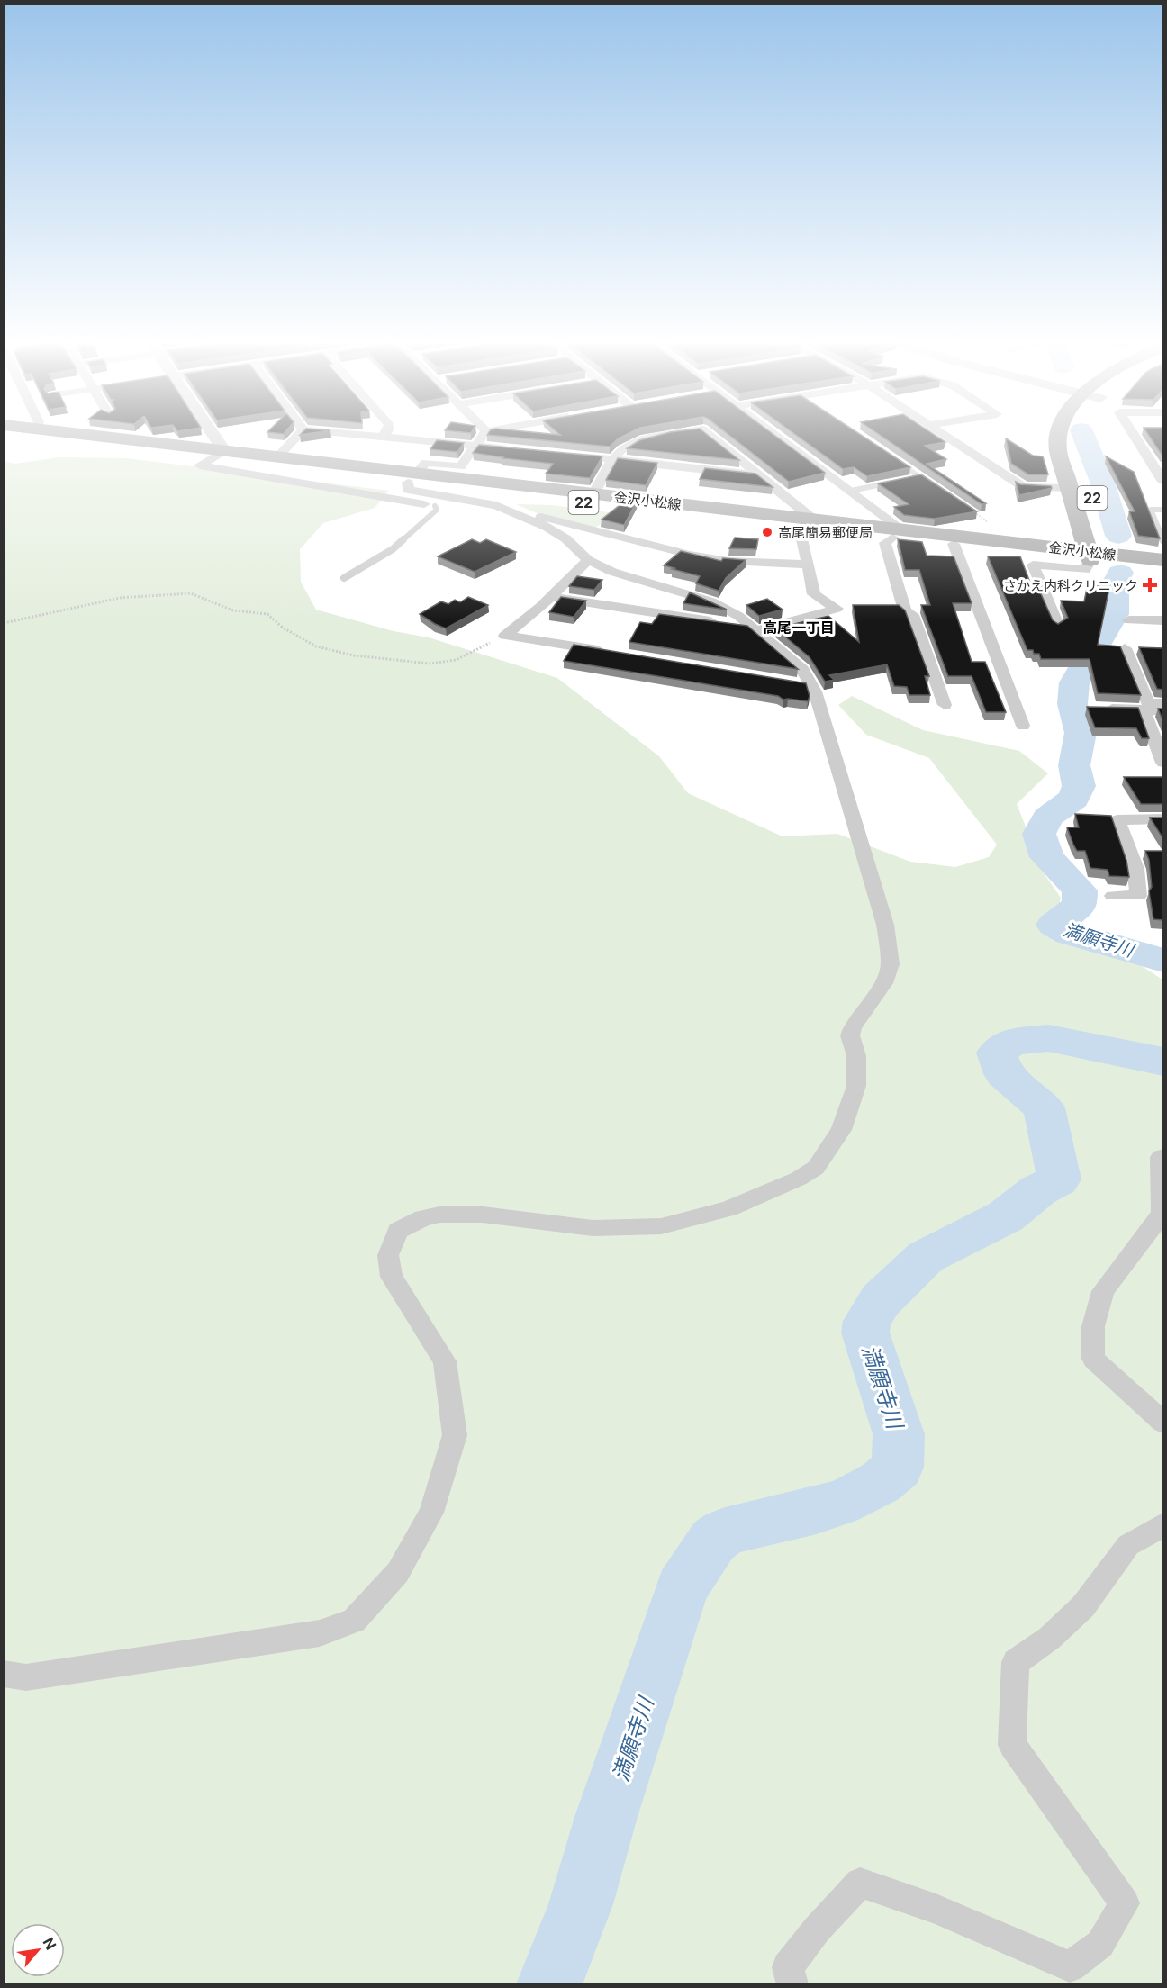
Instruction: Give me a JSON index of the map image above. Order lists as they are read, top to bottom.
{
  "streets": {
    "main road": ["22", "金沢小松線"]
  },
  "crossings": [
    ["22", "金沢小松線"]
  ],
  "districts": ["高尾一丁目"],
  "water": ["満願寺川"],
  "places": {
    "other": ["高尾簡易郵便局"],
    "health": ["さかえ内科クリニック"]
  },
  "north": "top right"
}
